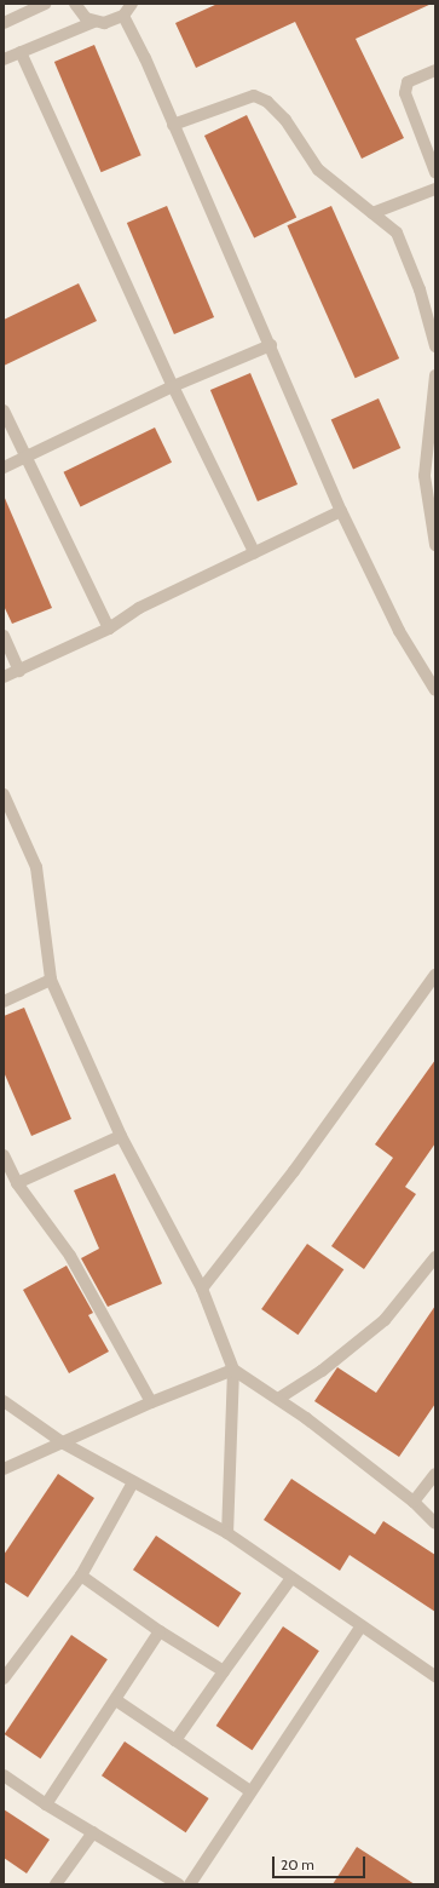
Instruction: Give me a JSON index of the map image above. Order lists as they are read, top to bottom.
{
  "scale_bar": "20 m"
}
